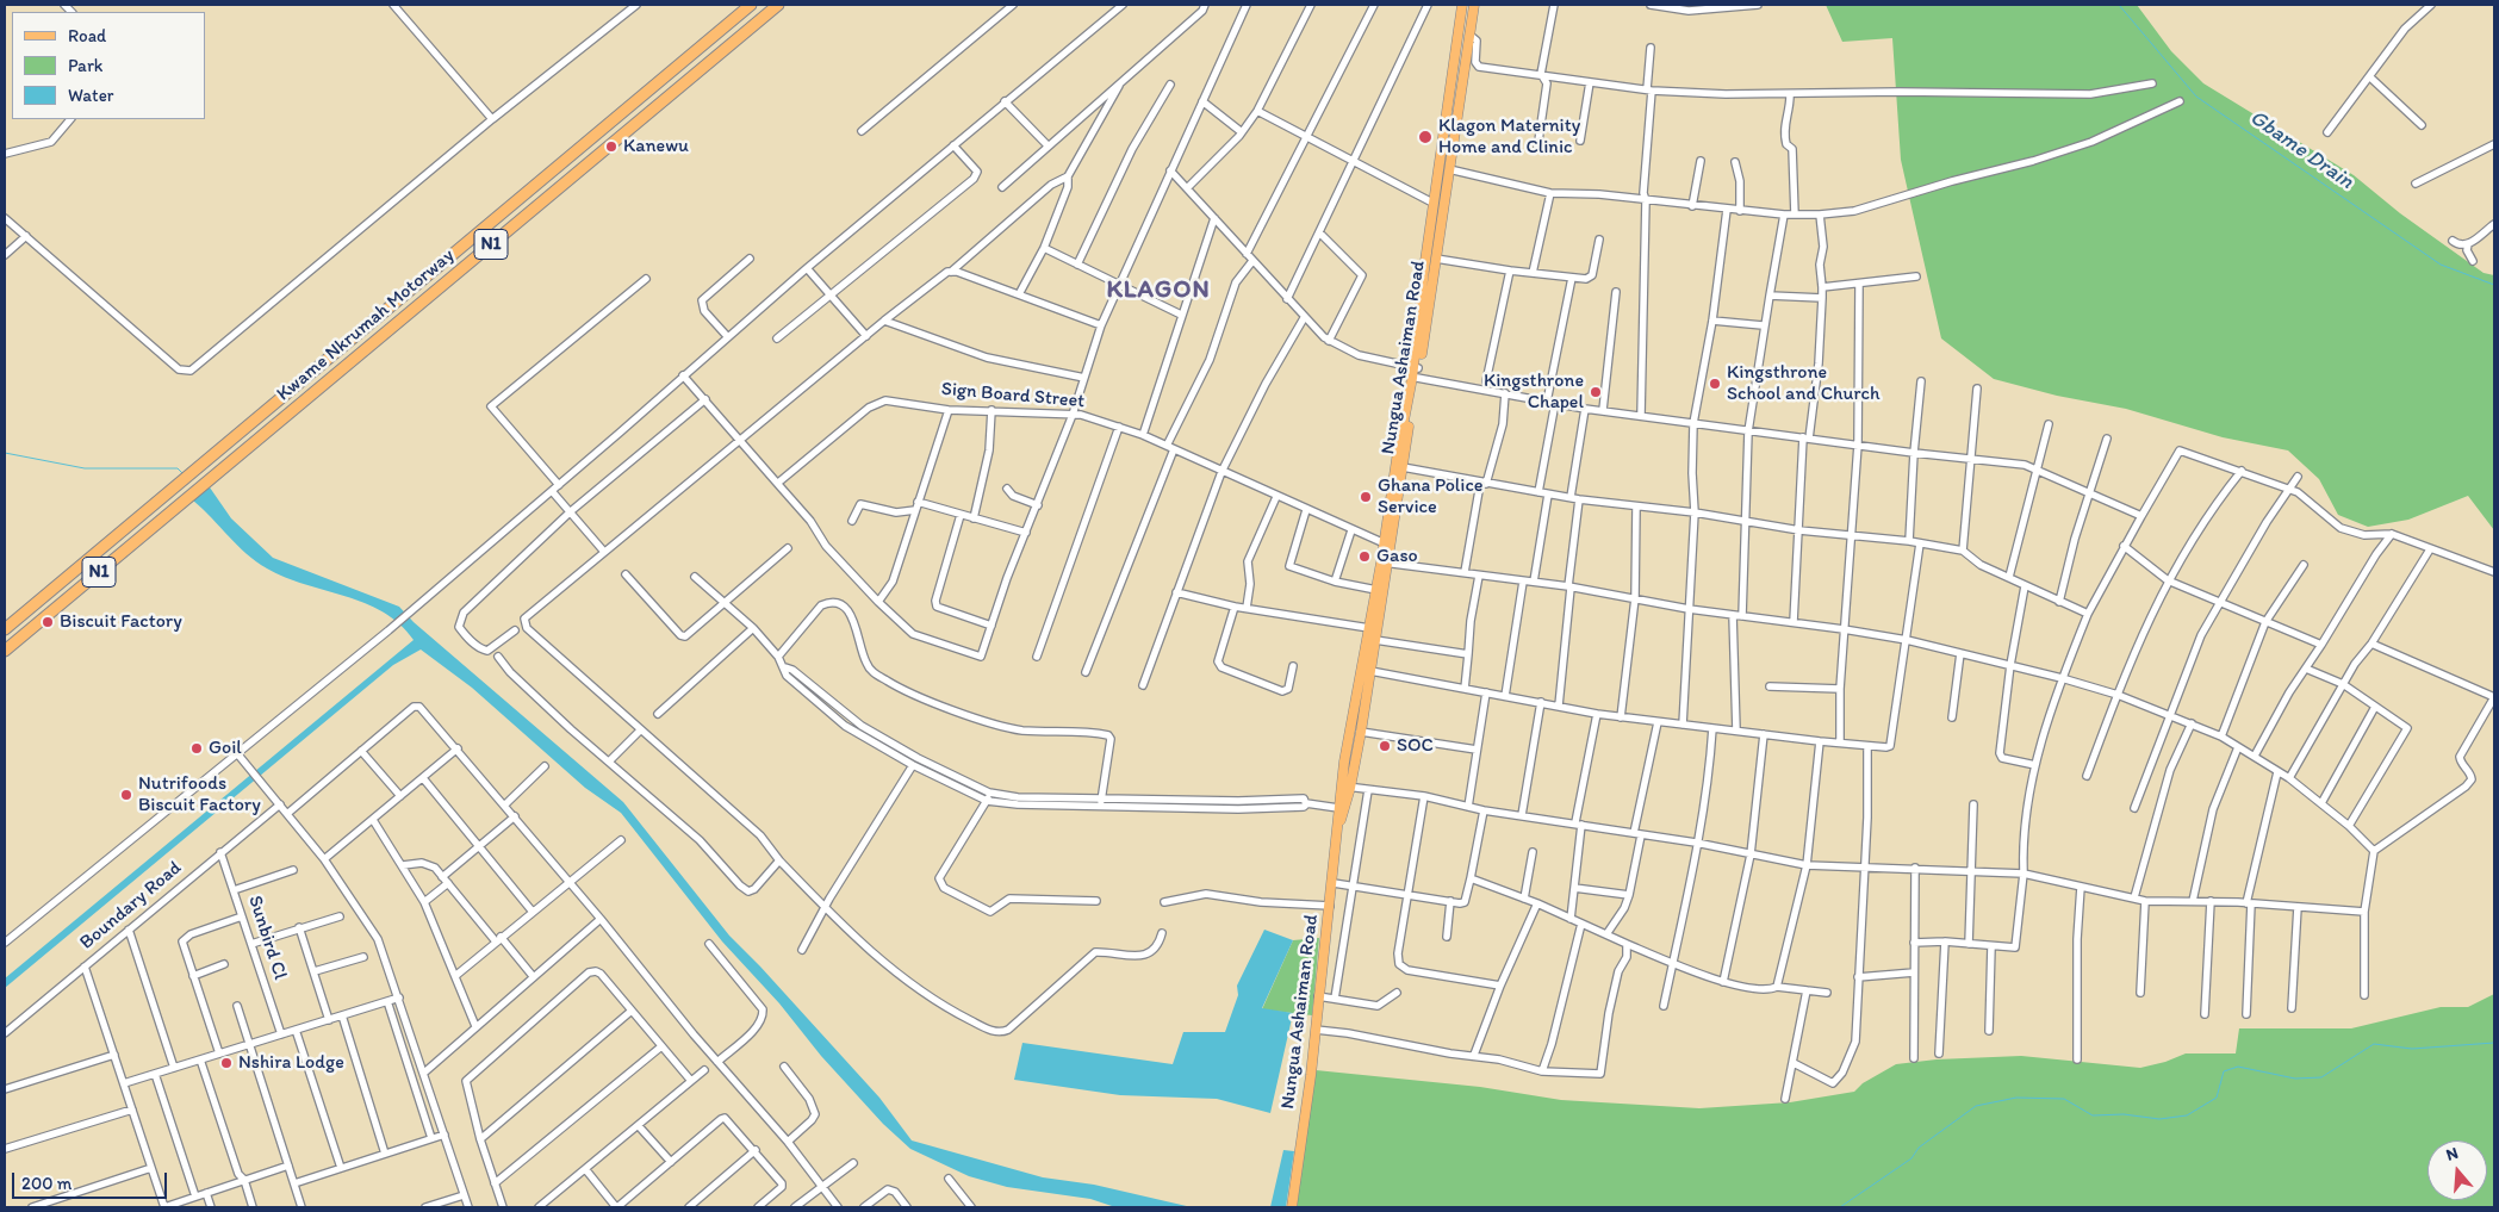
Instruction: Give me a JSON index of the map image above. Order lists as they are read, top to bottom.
{
  "streets": {
    "highway": ["N1", "Kwame Nkrumah Motorway"],
    "main road": ["Nungua Ashaiman Road"],
    "street": ["Sign Board Street", "Boundary Road", "Sunbird Cl"]
  },
  "crossings": [
    ["Nungua Ashaiman Road", "Sign Board Street"],
    ["Boundary Road", "Sunbird Cl"]
  ],
  "districts": ["KLAGON"],
  "water": ["Gbame Drain"],
  "places": [
    "Klagon Maternity Home and Clinic",
    "Kanewu",
    "Kingsthrone School and Church",
    "Kingsthrone Chapel",
    "Ghana Police Service",
    "Gaso",
    "Biscuit Factory",
    "SOC",
    "Goil",
    "Nutrifoods Biscuit Factory",
    "Nshira Lodge"
  ],
  "legend": ["Road", "Park", "Water"],
  "scale_bar": "200 m",
  "north": "top"
}
